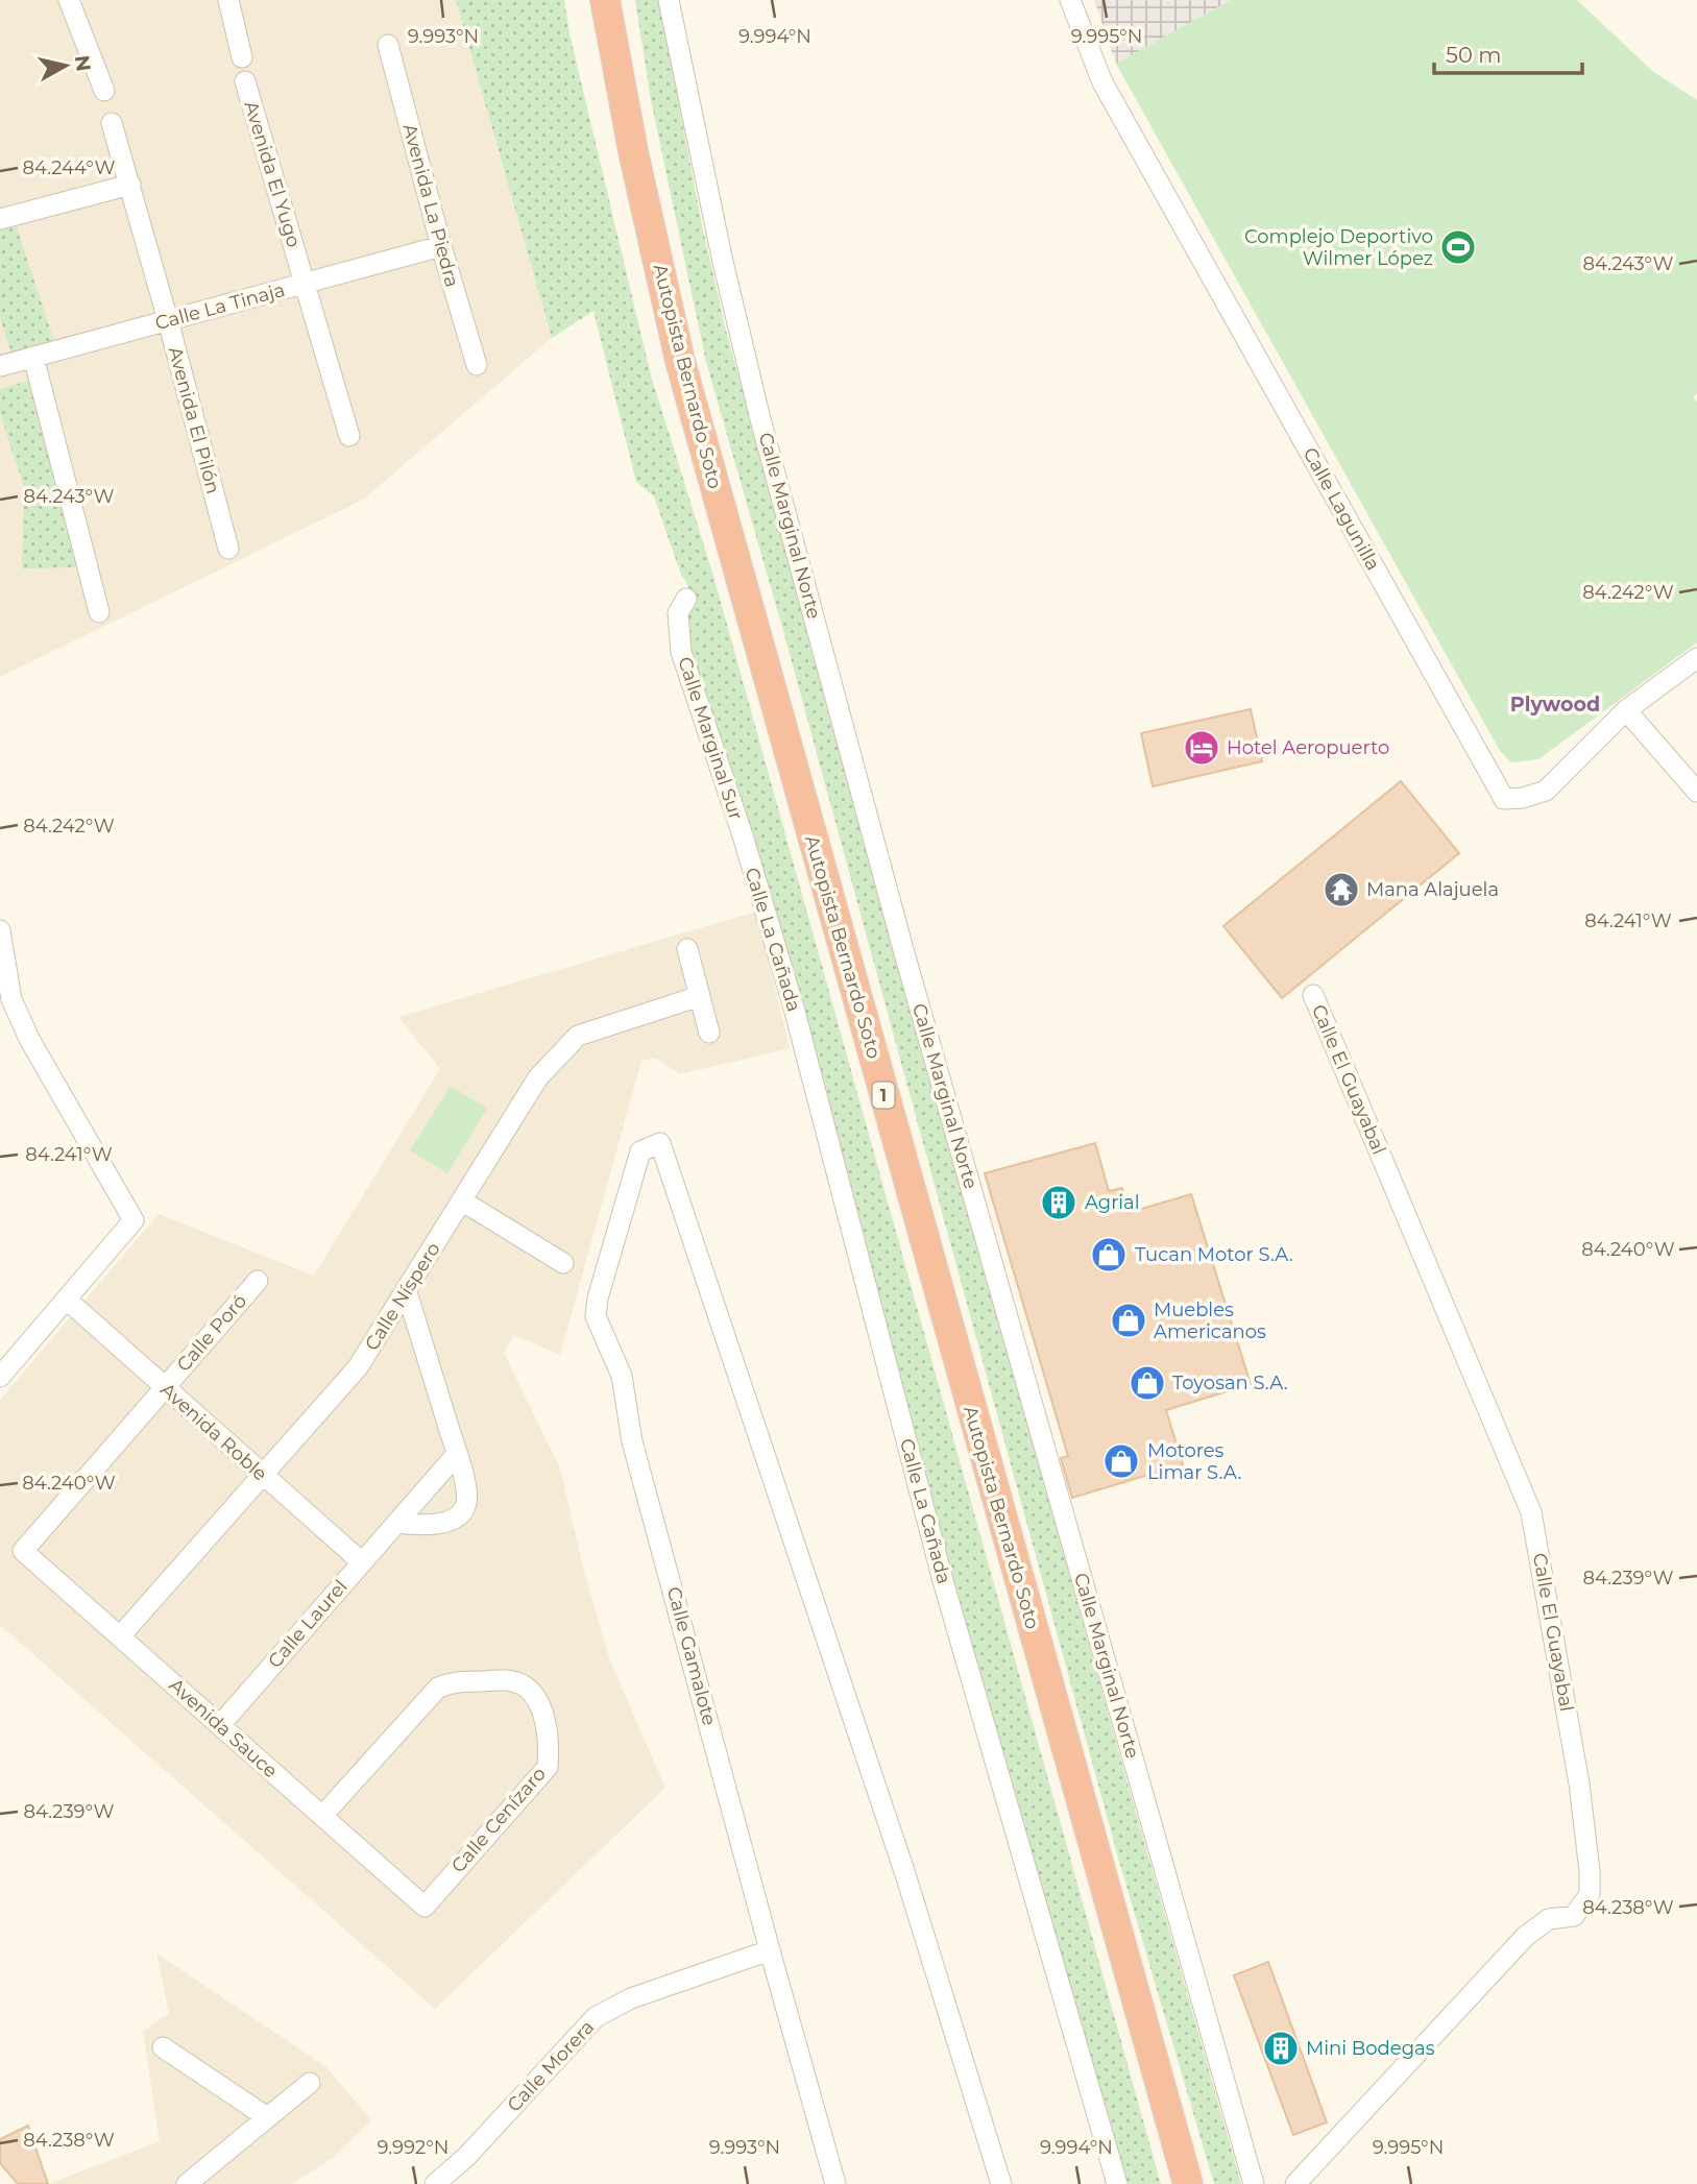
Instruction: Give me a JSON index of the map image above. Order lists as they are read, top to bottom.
{
  "streets": {
    "highway": ["Autopista Bernardo Soto", "1"],
    "street": [
      "Avenida El Yugo",
      "Avenida La Piedra",
      "Calle La Tinaja",
      "Avenida El Pilón",
      "Calle Lagunilla",
      "Calle Marginal Norte",
      "Calle Marginal Sur",
      "Calle La Cañada",
      "Calle El Guayabal",
      "Calle Níspero",
      "Calle Poró",
      "Avenida Roble",
      "Calle Laurel",
      "Calle Gamalote",
      "Avenida Sauce",
      "Calle Cenízaro",
      "Calle Morera"
    ]
  },
  "crossings": [
    ["Avenida El Yugo", "Calle La Tinaja"],
    ["Avenida La Piedra", "Calle La Tinaja"],
    ["Calle La Tinaja", "Avenida El Pilón"],
    ["Calle Marginal Sur", "Calle La Cañada"],
    ["Calle Níspero", "Avenida Roble"],
    ["Calle Níspero", "Avenida Sauce"],
    ["Calle Poró", "Avenida Roble"],
    ["Calle Poró", "Avenida Sauce"],
    ["Avenida Roble", "Calle Laurel"],
    ["Calle Laurel", "Avenida Sauce"],
    ["Calle Gamalote", "Calle Morera"],
    ["Avenida Sauce", "Calle Cenízaro"]
  ],
  "districts": ["Plywood"],
  "places": {
    "sports": ["Complejo Deportivo Wilmer López"],
    "hotel": ["Hotel Aeropuerto"],
    "temple": ["Mana Alajuela"],
    "building": ["Agrial", "Mini Bodegas"],
    "shop": [
      "Tucan Motor S.A.",
      "Muebles Americanos",
      "Toyosan S.A.",
      "Motores Limar S.A."
    ]
  },
  "scale_bar": "50 m",
  "north": "right",
  "coordinates": [
    "9.993°N",
    "9.994°N",
    "9.995°N",
    "84.244°W",
    "84.243°W",
    "84.242°W",
    "84.241°W",
    "84.240°W",
    "84.239°W",
    "84.238°W",
    "9.992°N"
  ]
}
